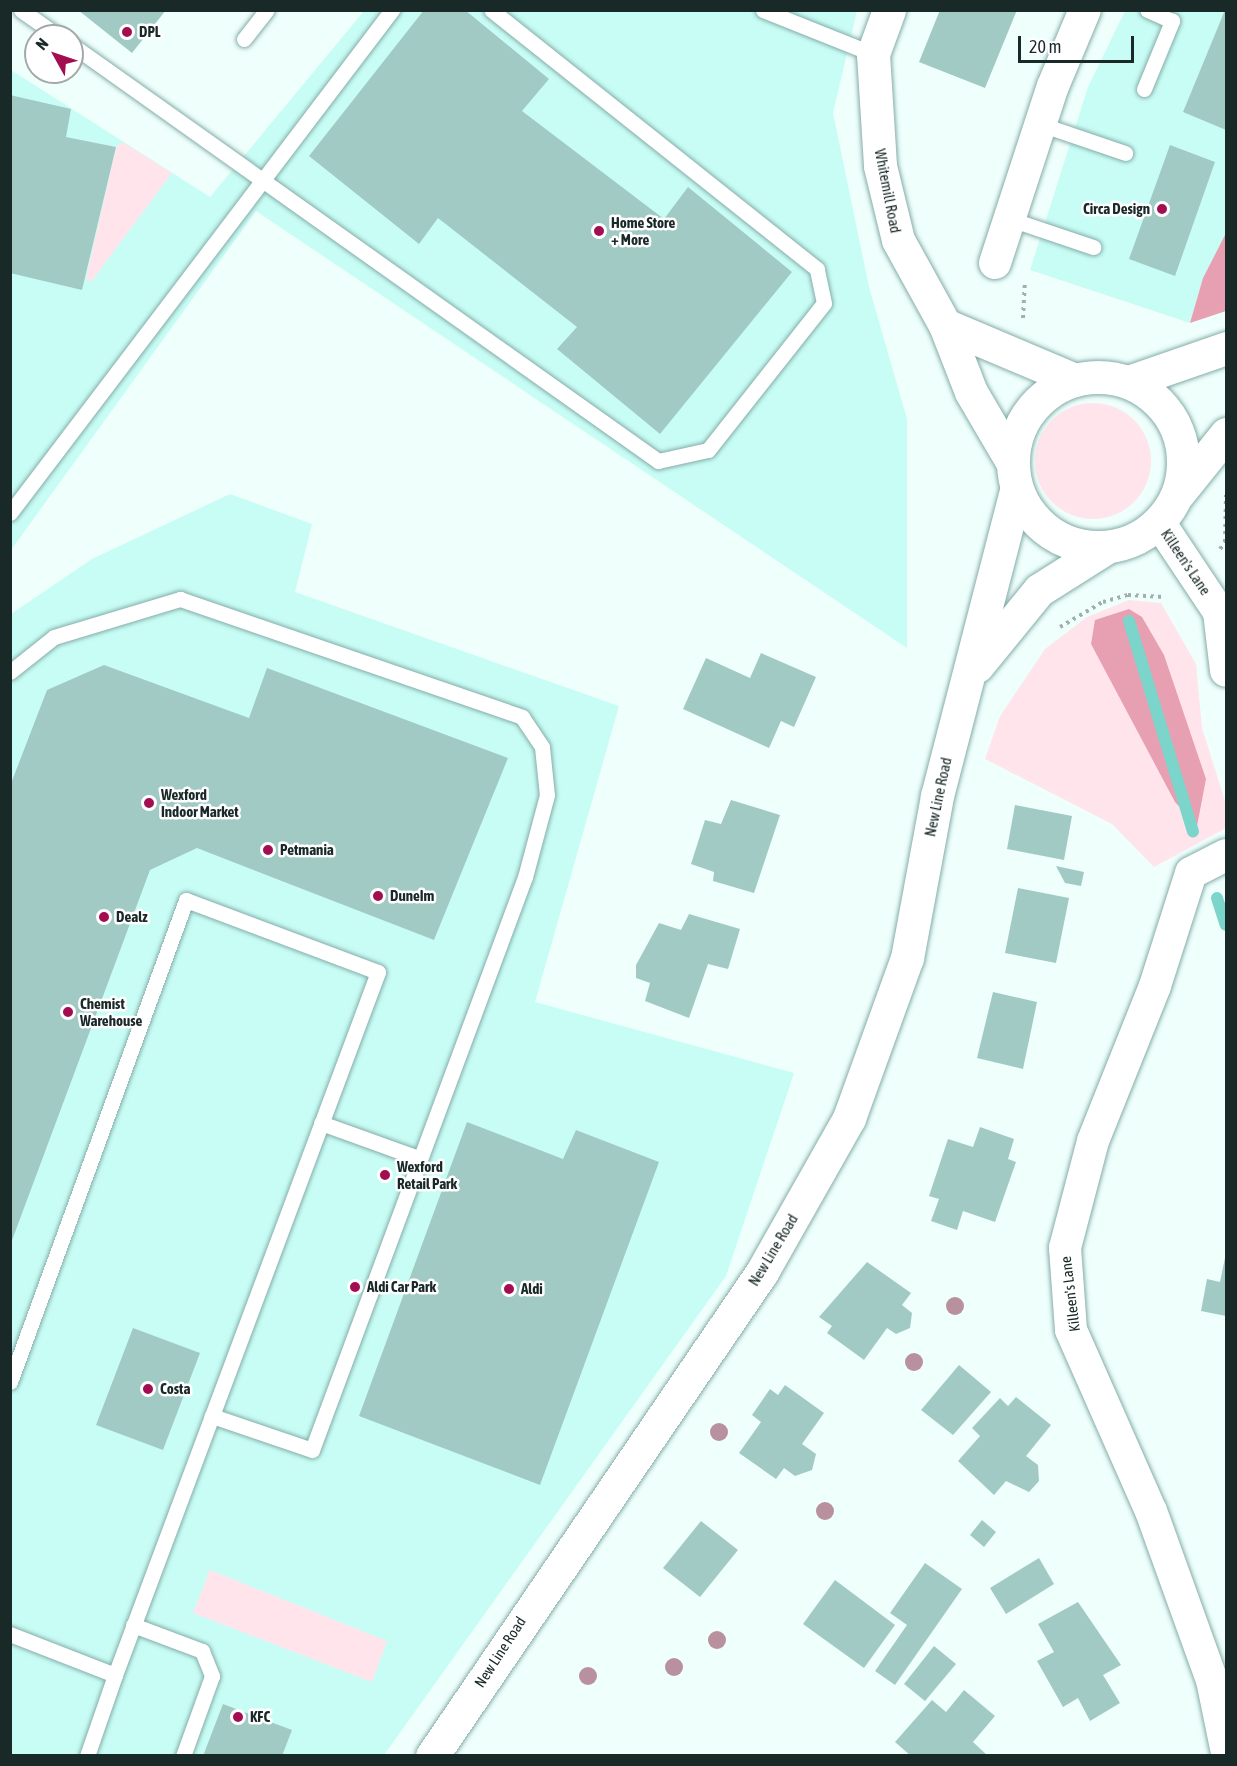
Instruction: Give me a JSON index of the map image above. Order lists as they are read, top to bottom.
{
  "streets": {
    "main road": ["Whitemill Road", "New Line Road"],
    "street": ["Killeen's Lane"]
  },
  "crossings": [
    ["Whitemill Road", "Killeen's Lane"],
    ["Whitemill Road", "New Line Road"],
    ["Killeen's Lane", "New Line Road"]
  ],
  "places": [
    "DPL",
    "Circa Design",
    "Home Store + More",
    "Wexford Indoor Market",
    "Petmania",
    "DuneIm",
    "Dealz",
    "Chemist Warehouse",
    "Wexford Retail Park",
    "Aldi Car Park",
    "Aldi",
    "Costa",
    "KFC"
  ],
  "scale_bar": "20 m",
  "north": "top left"
}
